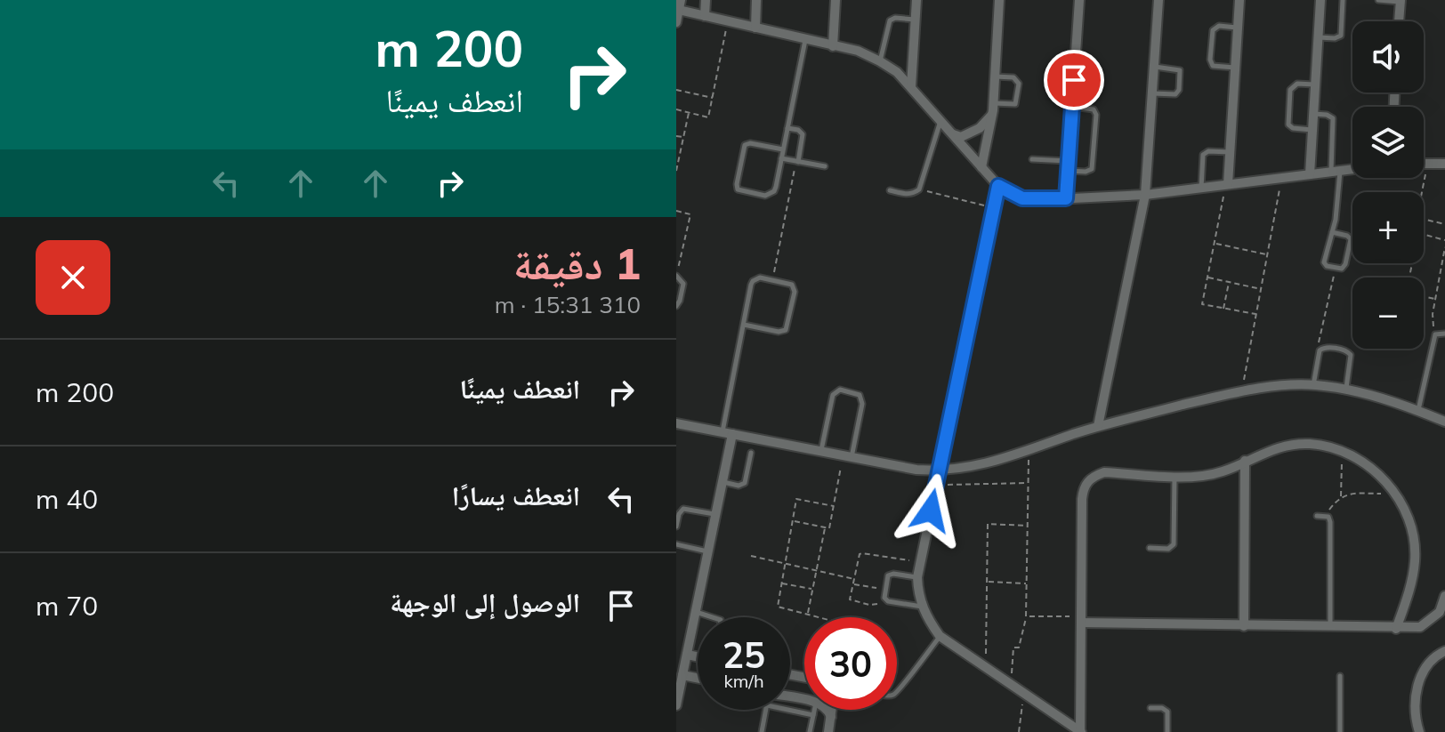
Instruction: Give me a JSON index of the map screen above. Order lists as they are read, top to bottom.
{
  "page": {
    "turn": ["200 m", "انعطف يمينًا"],
    "map_buttons": ["+", "−"],
    "heading": ["1 دقيقة", "310 m · 15:31"],
    "list": [
      {
        "name": "انعطف يمينًا",
        "value": "200 m"
      },
      {
        "name": "انعطف يسارًا",
        "value": "40 m"
      },
      {
        "name": "الوصول إلى الوجهة",
        "value": "70 m"
      }
    ],
    "speed": "25 km/h",
    "limit": "30"
  }
}
